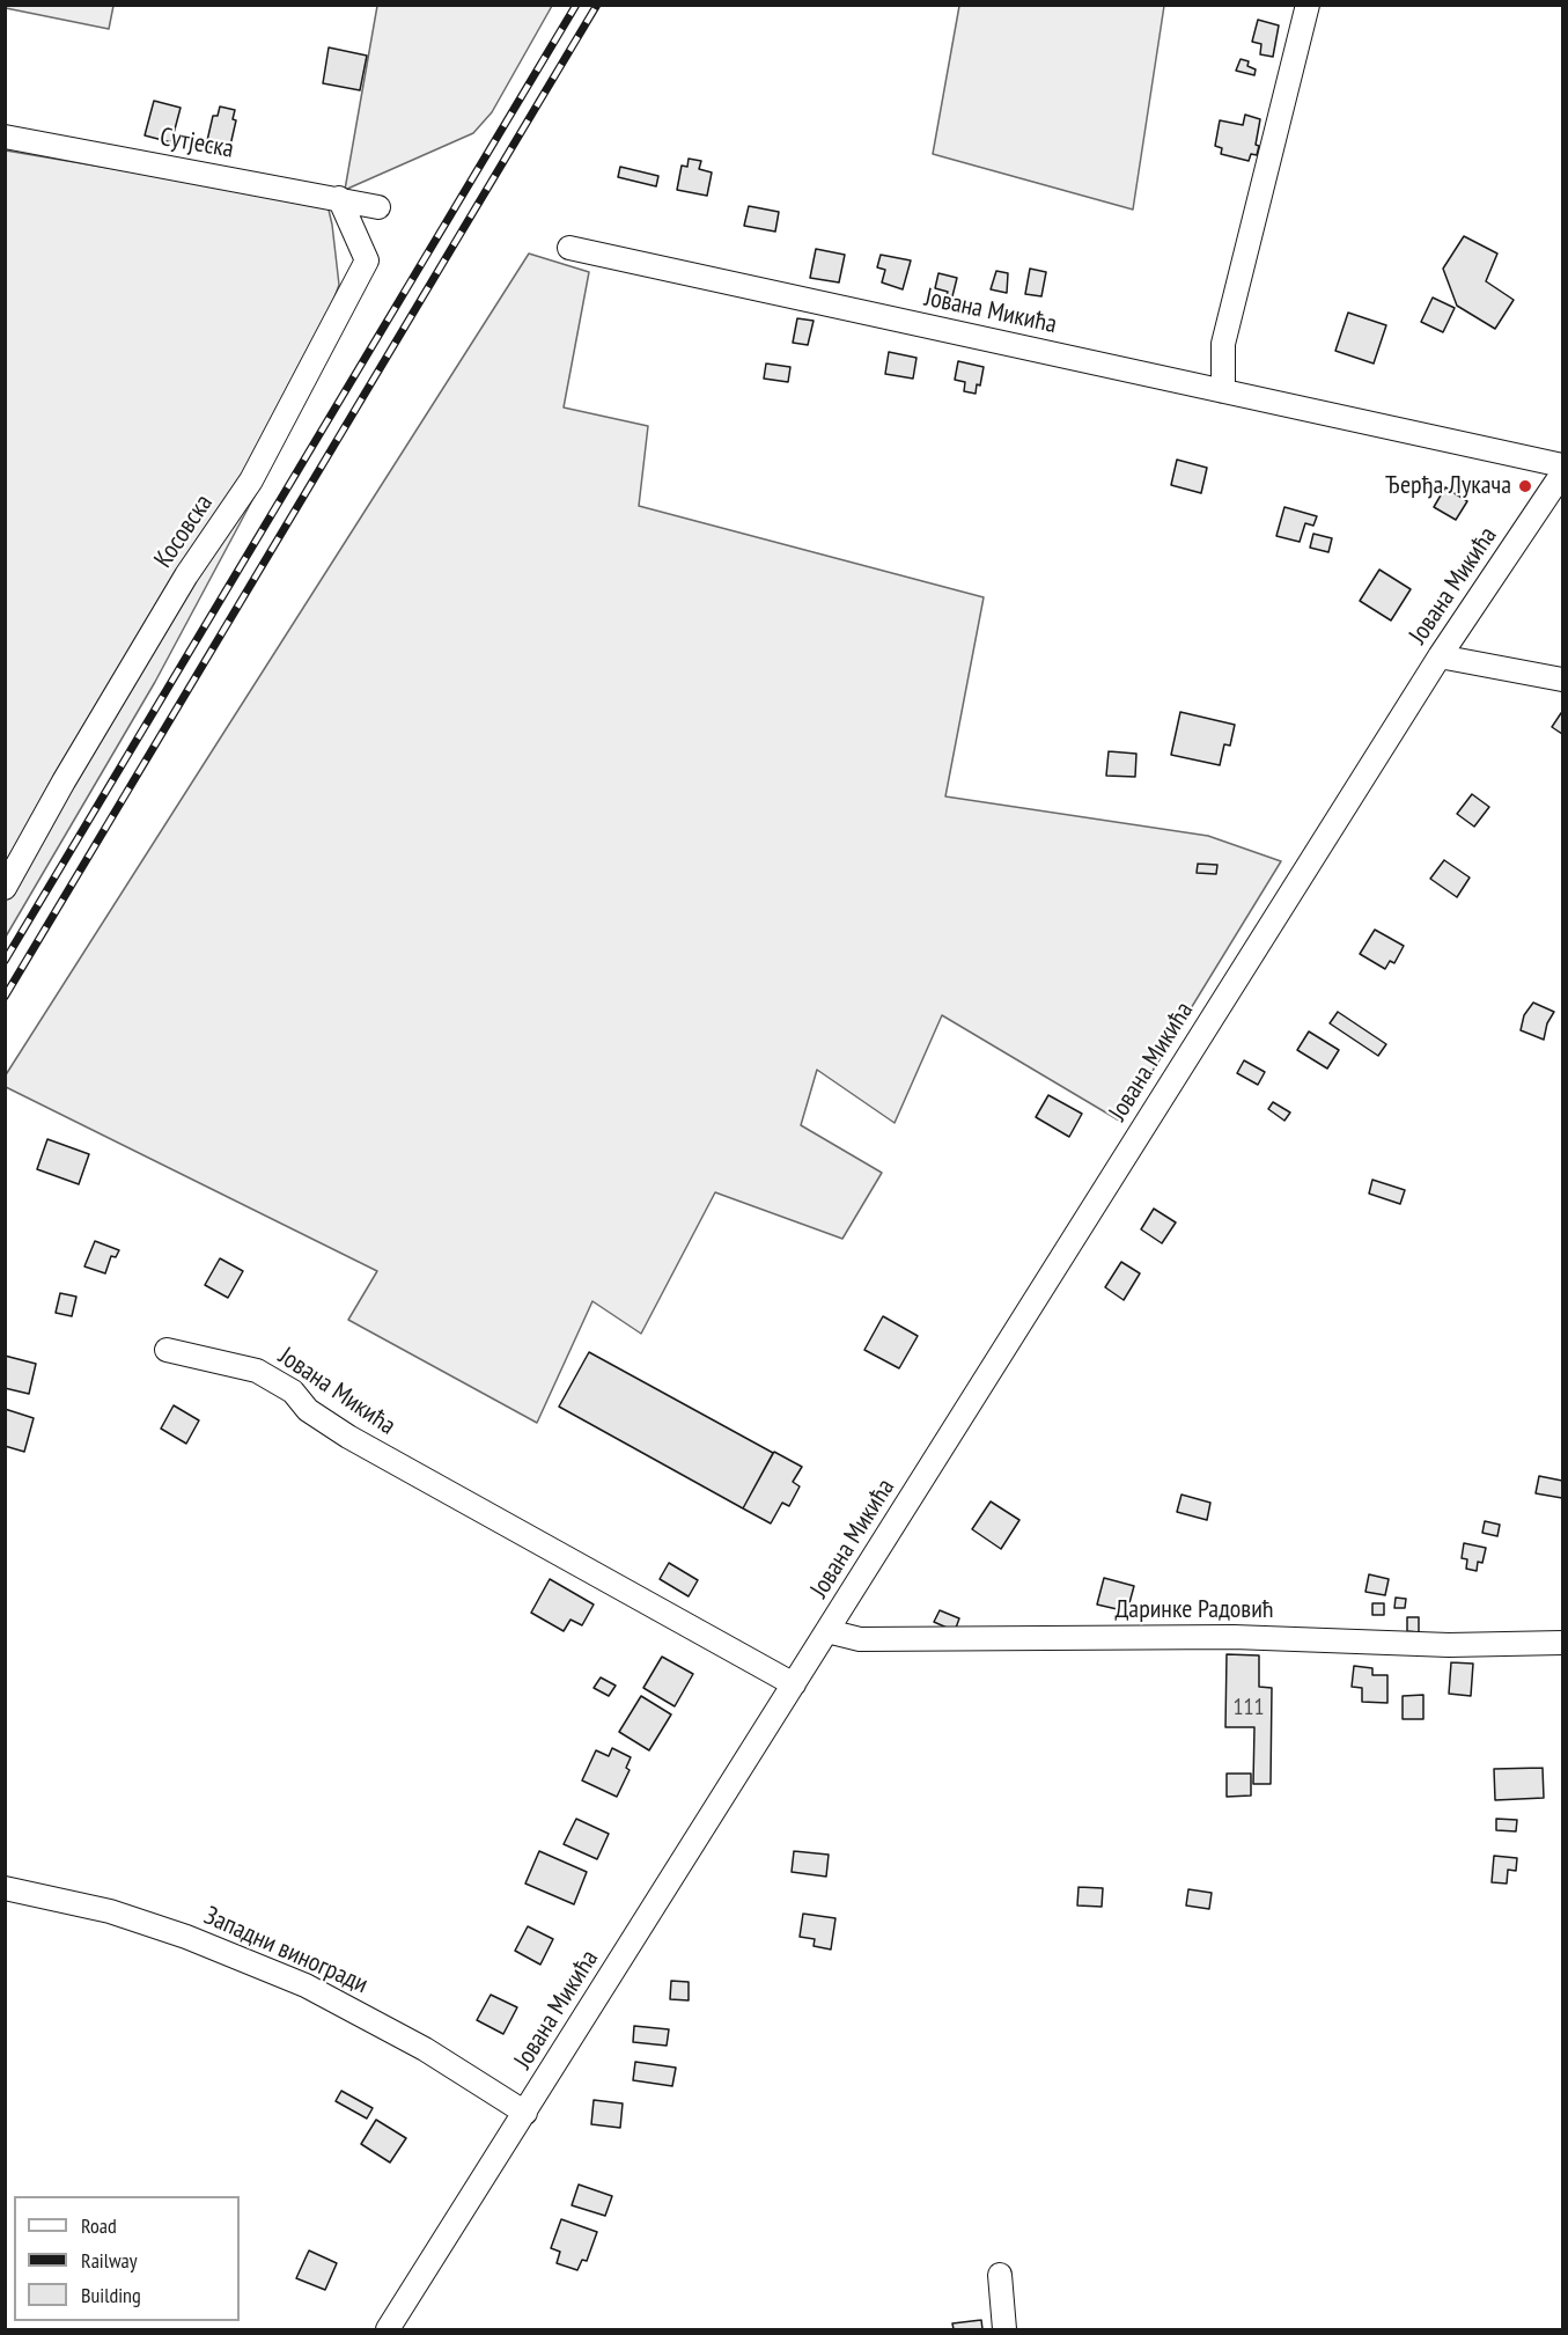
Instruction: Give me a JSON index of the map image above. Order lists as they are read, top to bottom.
{
  "streets": {
    "street": [
      "Сутјеска",
      "Јована Микића",
      "Косовска",
      "Даринке Радовић",
      "Западни виногради"
    ]
  },
  "crossings": [
    ["Сутјеска", "Косовска"],
    ["Јована Микића", "Даринке Радовић"],
    ["Јована Микића", "Западни виногради"]
  ],
  "places": ["Ђерђа Лукача"],
  "house_numbers": ["111"],
  "legend": ["Road", "Railway", "Building"]
}
